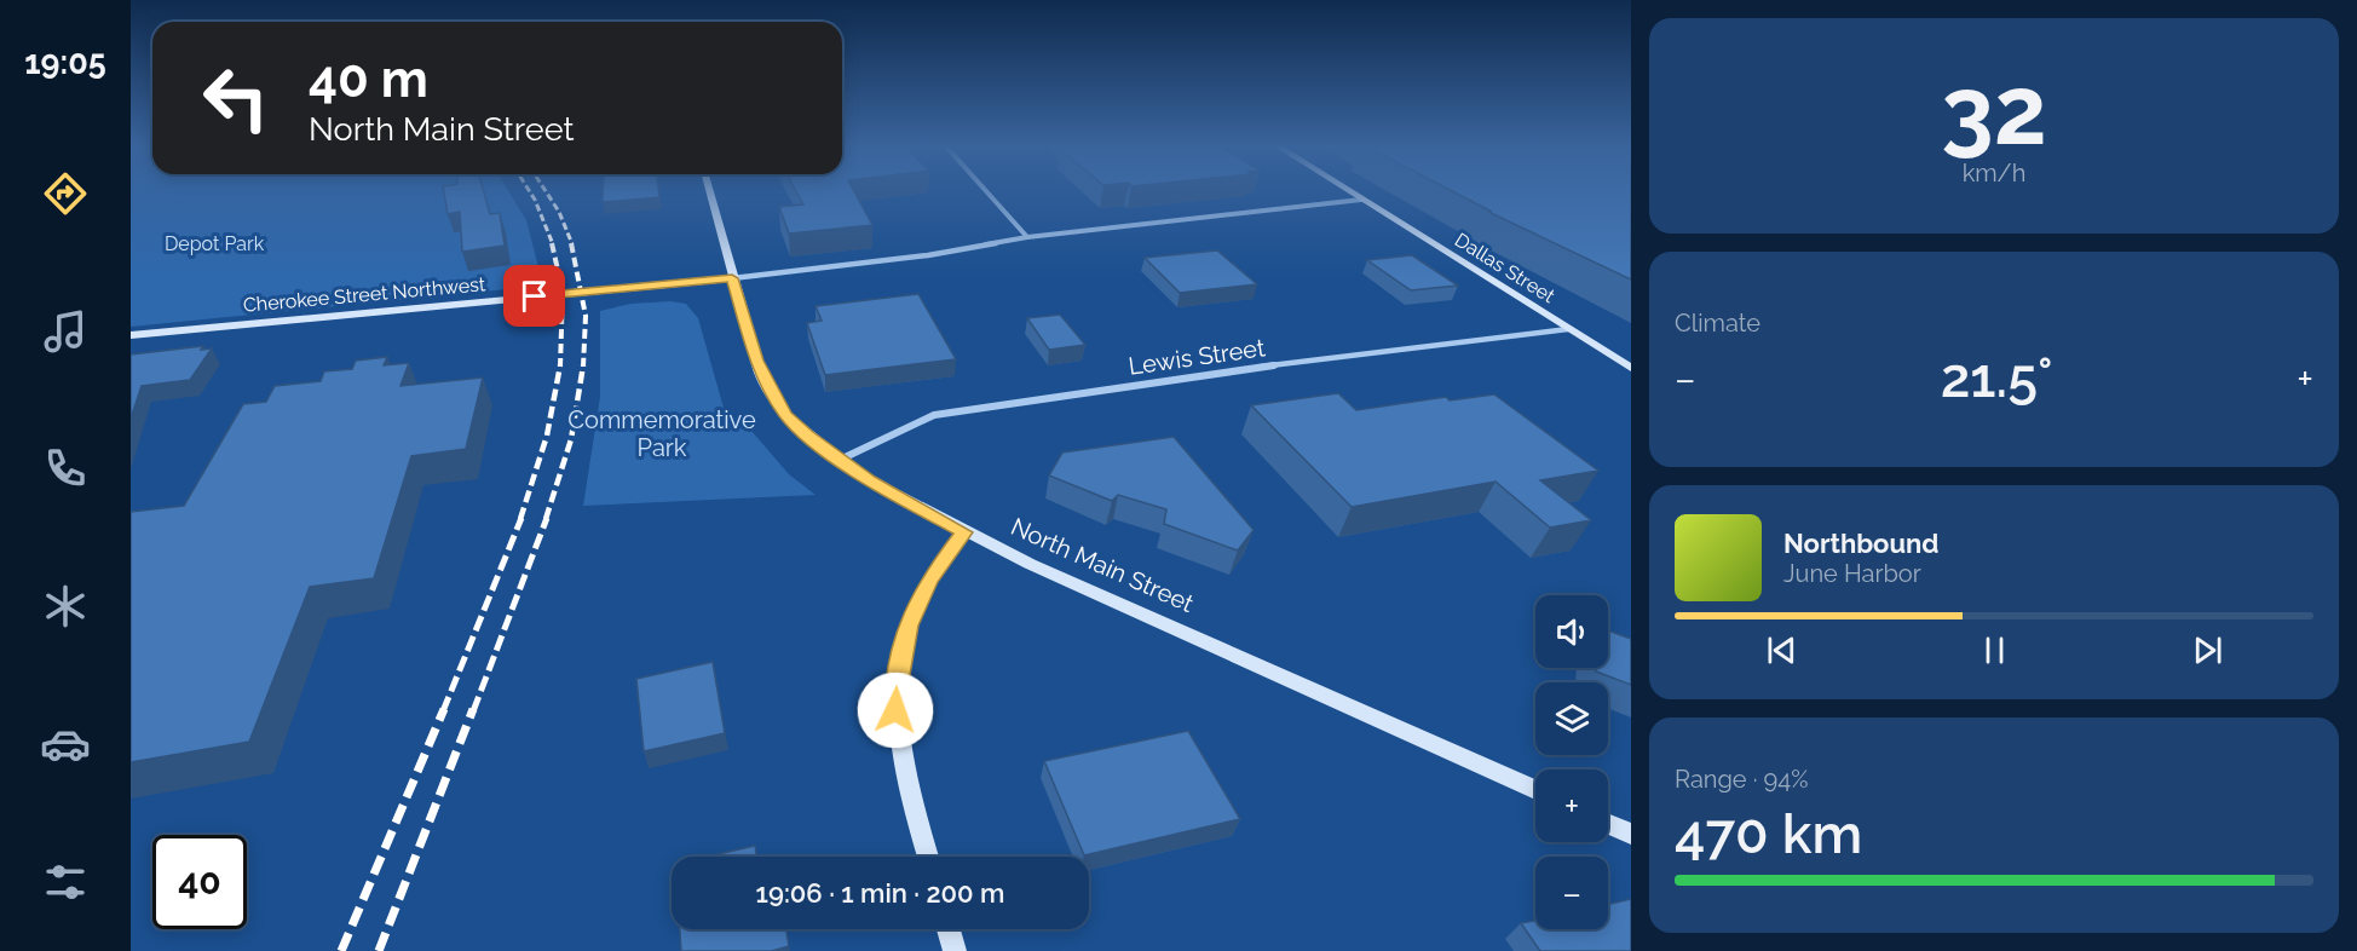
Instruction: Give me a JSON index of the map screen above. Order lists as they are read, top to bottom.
{
  "streets": {
    "main road": ["Dallas Street", "Cherokee Street Northwest", "North Main Street"],
    "street": ["Lewis Street"]
  },
  "crossings": [
    ["Dallas Street", "Lewis Street"],
    ["Cherokee Street Northwest", "North Main Street"],
    ["Lewis Street", "North Main Street"]
  ],
  "parks": ["Depot Park", "Commemorative Park"],
  "page": {
    "tabs": "19:05",
    "tile": [
      ["32", "km/h"],
      "Climate",
      ["Range · 94%", "470 km"]
    ],
    "turn": ["40 m", "North Main Street"],
    "heat": ["−", "21.5°", "+"],
    "song": ["Northbound", "June Harbor"],
    "map_buttons": ["+", "−"],
    "limit": "40",
    "trip": "19:06 · 1 min · 200 m"
  }
}
